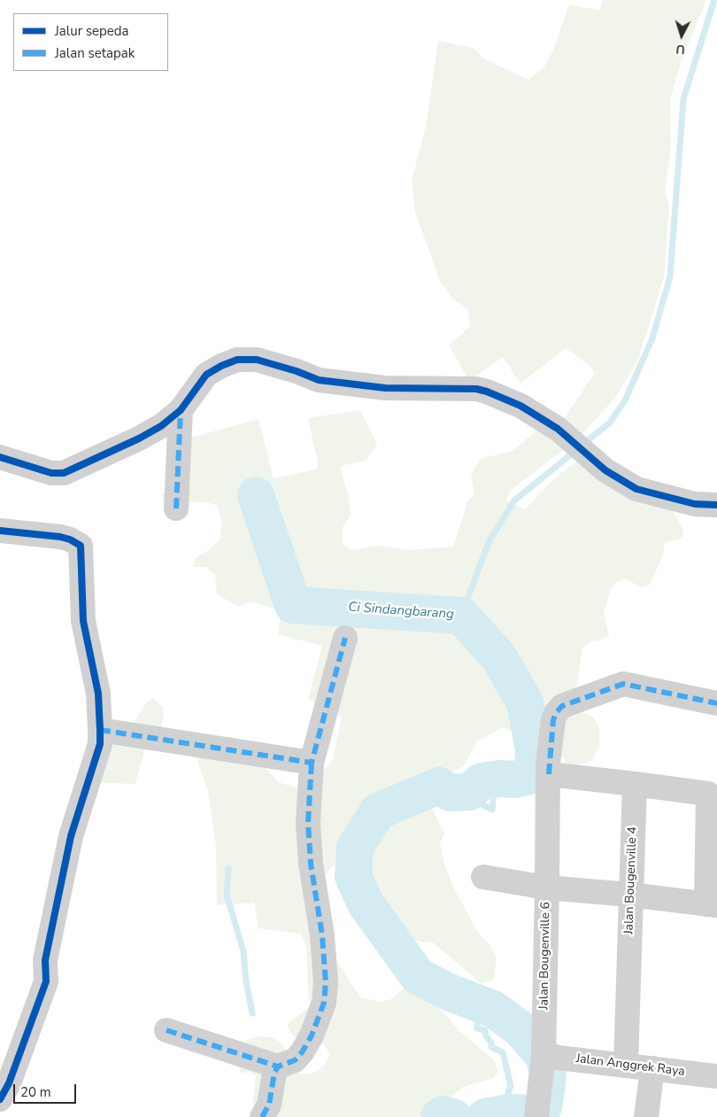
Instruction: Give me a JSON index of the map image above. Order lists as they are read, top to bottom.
{
  "streets": {
    "street": ["Jalan Bougenville 4", "Jalan Bougenville 6", "Jalan Anggrek Raya"]
  },
  "crossings": [
    ["Jalan Bougenville 4", "Jalan Bougenville 6"],
    ["Jalan Bougenville 4", "Jalan Anggrek Raya"],
    ["Jalan Bougenville 6", "Jalan Anggrek Raya"]
  ],
  "water": ["Ci Sindangbarang"],
  "legend": ["Jalur sepeda", "Jalan setapak"],
  "scale_bar": "20 m",
  "north": "bottom"
}
